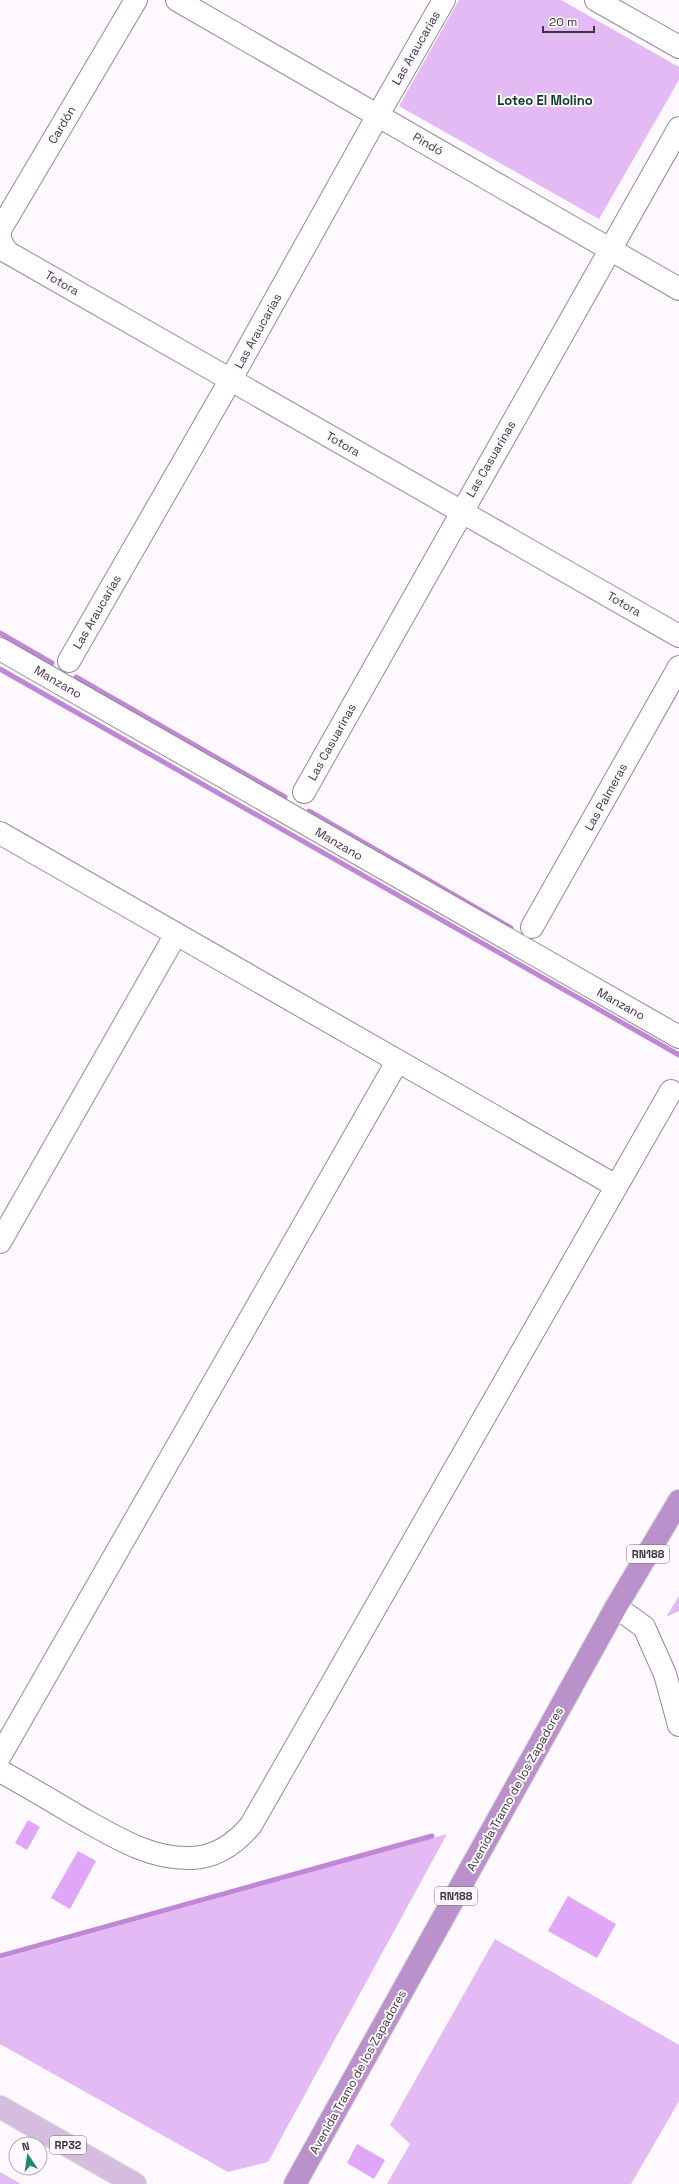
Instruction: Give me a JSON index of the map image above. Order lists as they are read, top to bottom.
{
  "streets": {
    "highway": ["RN188", "Avenida Tramo de los Zapadores"],
    "main road": ["RP32"],
    "street": [
      "Las Araucarias",
      "Cardón",
      "Pindó",
      "Totora",
      "Las Casuarinas",
      "Manzano",
      "Las Palmeras"
    ]
  },
  "crossings": [
    ["Las Araucarias", "Pindó"],
    ["Las Araucarias", "Totora"],
    ["Cardón", "Totora"],
    ["Pindó", "Las Casuarinas"],
    ["Totora", "Las Casuarinas"]
  ],
  "districts": ["Loteo El Molino"],
  "scale_bar": "20 m",
  "north": "top"
}
